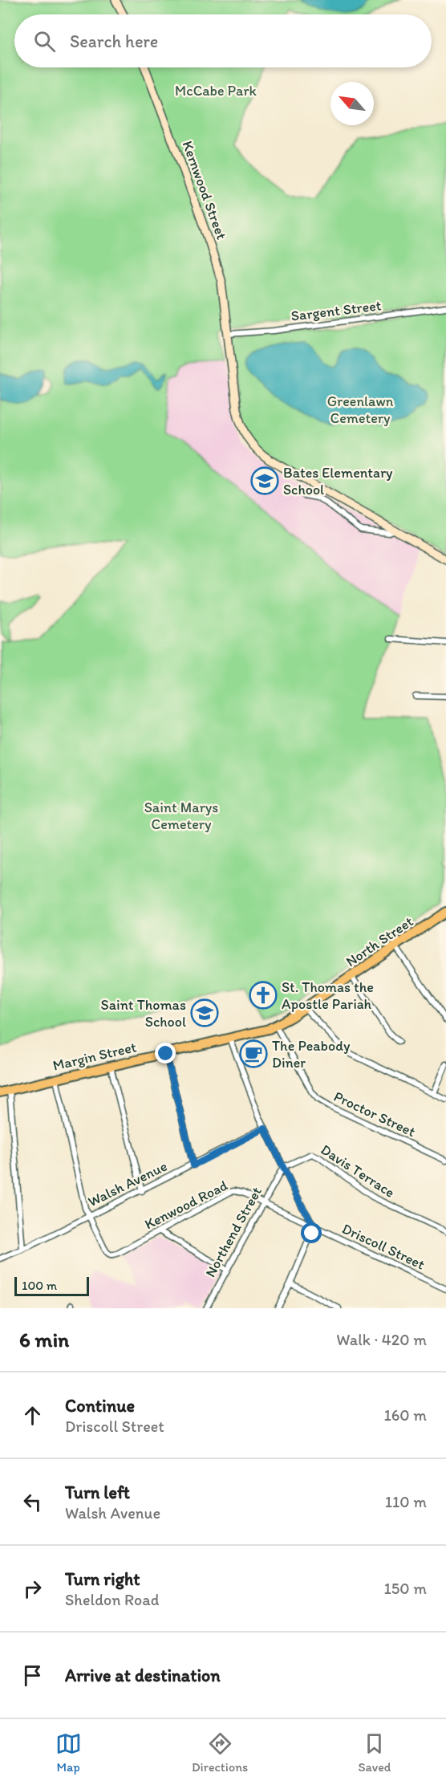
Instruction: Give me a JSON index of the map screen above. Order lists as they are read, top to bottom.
{
  "streets": {
    "highway": ["North Street", "Margin Street"],
    "main road": ["Kernwood Street"],
    "street": [
      "Sargent Street",
      "Proctor Street",
      "Davis Terrace",
      "Walsh Avenue",
      "Kenwood Road",
      "Northend Street",
      "Driscoll Street"
    ]
  },
  "crossings": [
    ["Kernwood Street", "Sargent Street"],
    ["North Street", "Margin Street"],
    ["North Street", "Proctor Street"],
    ["Margin Street", "Proctor Street"],
    ["Davis Terrace", "Northend Street"],
    ["Walsh Avenue", "Kenwood Road"],
    ["Kenwood Road", "Northend Street"],
    ["Kenwood Road", "Driscoll Street"]
  ],
  "parks": ["McCabe Park", "Greenlawn Cemetery", "Saint Marys Cemetery"],
  "places": {
    "school or university": ["Bates Elementary School", "Saint Thomas School"],
    "church": ["St. Thomas the Apostle Pariah"],
    "cafe": ["The Peabody Diner"]
  },
  "scale_bar": "100 m",
  "north": "top left",
  "page": {
    "search": "Search here",
    "scale": "100 m",
    "heading": ["6 min", "Walk · 420 m"],
    "list": [
      ["Continue", "Driscoll Street", "160 m"],
      ["Turn left", "Walsh Avenue", "110 m"],
      ["Turn right", "Sheldon Road", "150 m"],
      "Arrive at destination"
    ],
    "nav": ["Map", "Directions", "Saved"]
  }
}
